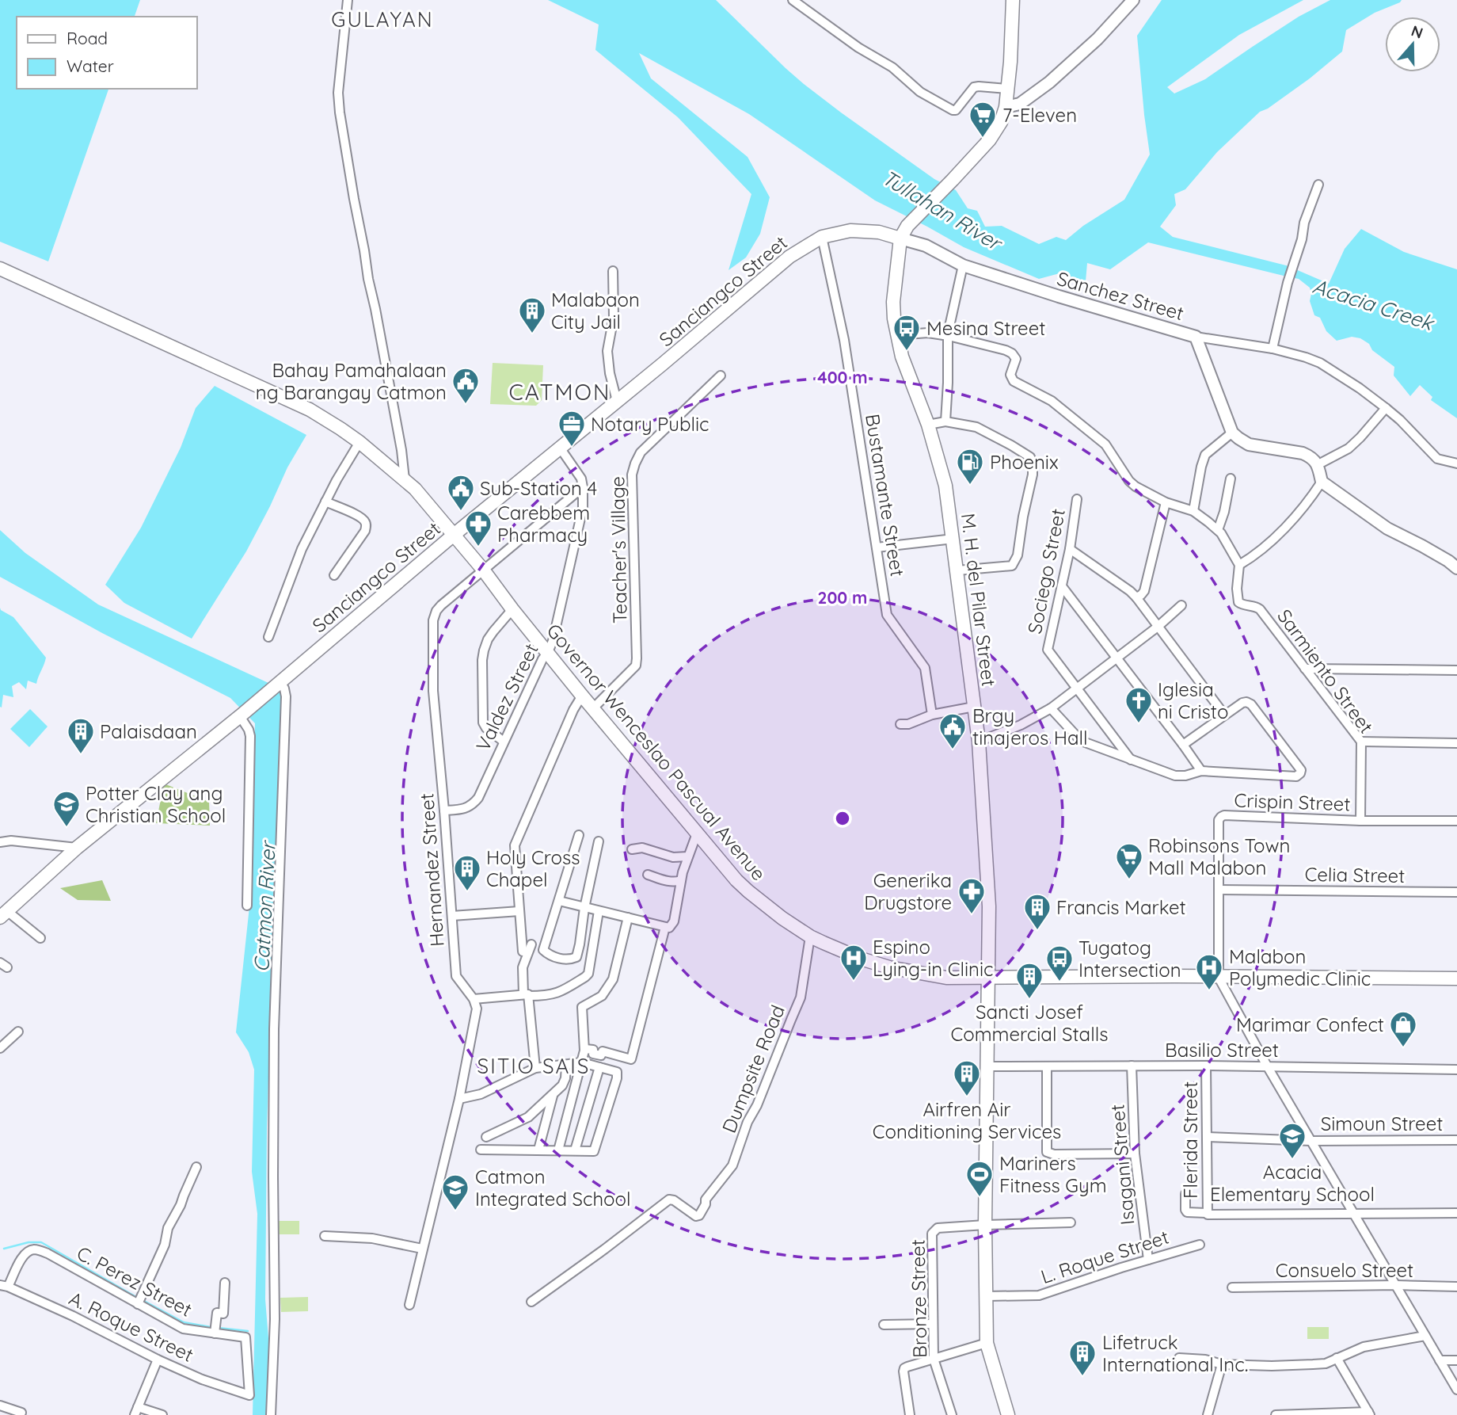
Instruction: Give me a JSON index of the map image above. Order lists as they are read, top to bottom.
{
  "streets": {
    "main road": ["Sanciangco Street", "M. H. del Pilar Street", "Governor Wenceslao Pascual Avenue"],
    "street": [
      "Sanchez Street",
      "Bustamante Street",
      "Teacher's Village",
      "Sociego Street",
      "Sarmiento Street",
      "Valdez Street",
      "Crispin Street",
      "Hernandez Street",
      "Celia Street",
      "Basilio Street",
      "Dumpsite Road",
      "Simoun Street",
      "Flerida Street",
      "Isagani Street",
      "L. Roque Street",
      "Consuelo Street",
      "C. Perez Street",
      "Bronze Street",
      "A. Roque Street"
    ]
  },
  "crossings": [
    ["Sanciangco Street", "Sanchez Street"],
    ["Sanciangco Street", "Bustamante Street"],
    ["Sanciangco Street", "M. H. del Pilar Street"],
    ["Sanciangco Street", "Governor Wenceslao Pascual Avenue"],
    ["Sanchez Street", "M. H. del Pilar Street"],
    ["Teacher's Village", "Governor Wenceslao Pascual Avenue"],
    ["M. H. del Pilar Street", "Governor Wenceslao Pascual Avenue"],
    ["M. H. del Pilar Street", "Basilio Street"],
    ["M. H. del Pilar Street", "L. Roque Street"],
    ["M. H. del Pilar Street", "Bronze Street"],
    ["Sarmiento Street", "Crispin Street"],
    ["Valdez Street", "Governor Wenceslao Pascual Avenue"],
    ["Valdez Street", "Hernandez Street"],
    ["Governor Wenceslao Pascual Avenue", "Crispin Street"],
    ["Governor Wenceslao Pascual Avenue", "Hernandez Street"],
    ["Governor Wenceslao Pascual Avenue", "Dumpsite Road"],
    ["Crispin Street", "Celia Street"],
    ["Basilio Street", "Flerida Street"],
    ["Basilio Street", "Isagani Street"],
    ["Simoun Street", "Flerida Street"],
    ["Isagani Street", "L. Roque Street"],
    ["C. Perez Street", "A. Roque Street"]
  ],
  "districts": ["GULAYAN", "CATMON", "SITIO SAIS"],
  "water": ["Tullahan River", "Acacia Creek", "Catmon River"],
  "places": {
    "supermarket": ["7-Eleven", "Robinsons Town Mall Malabon"],
    "building": [
      "Malabaon City Jail",
      "Palaisdaan",
      "Holy Cross Chapel",
      "Francis Market",
      "Sancti Josef Commercial Stalls",
      "Airfren Air Conditioning Services",
      "Lifetruck International Inc."
    ],
    "bus stop": ["Mesina Street", "Tugatog Intersection"],
    "public building": ["Bahay Pamahalaan ng Barangay Catmon", "Sub-Station 4", "Brgy tinajeros Hall"],
    "office": ["Notary Public"],
    "fuel station": ["Phoenix"],
    "pharmacy": ["Carebbem Pharmacy", "Generika Drugstore"],
    "church": ["Iglesia ni Cristo"],
    "school or university": ["Potter Clay ang Christian School", "Acacia Elementary School", "Catmon Integrated School"],
    "hospital": ["Espino Lying-in Clinic", "Malabon Polymedic Clinic"],
    "shop": ["Marimar Confect"],
    "sports": ["Mariners Fitness Gym"]
  },
  "legend": ["Road", "Water"],
  "north": "top",
  "rings": ["400 m", "200 m"]
}
